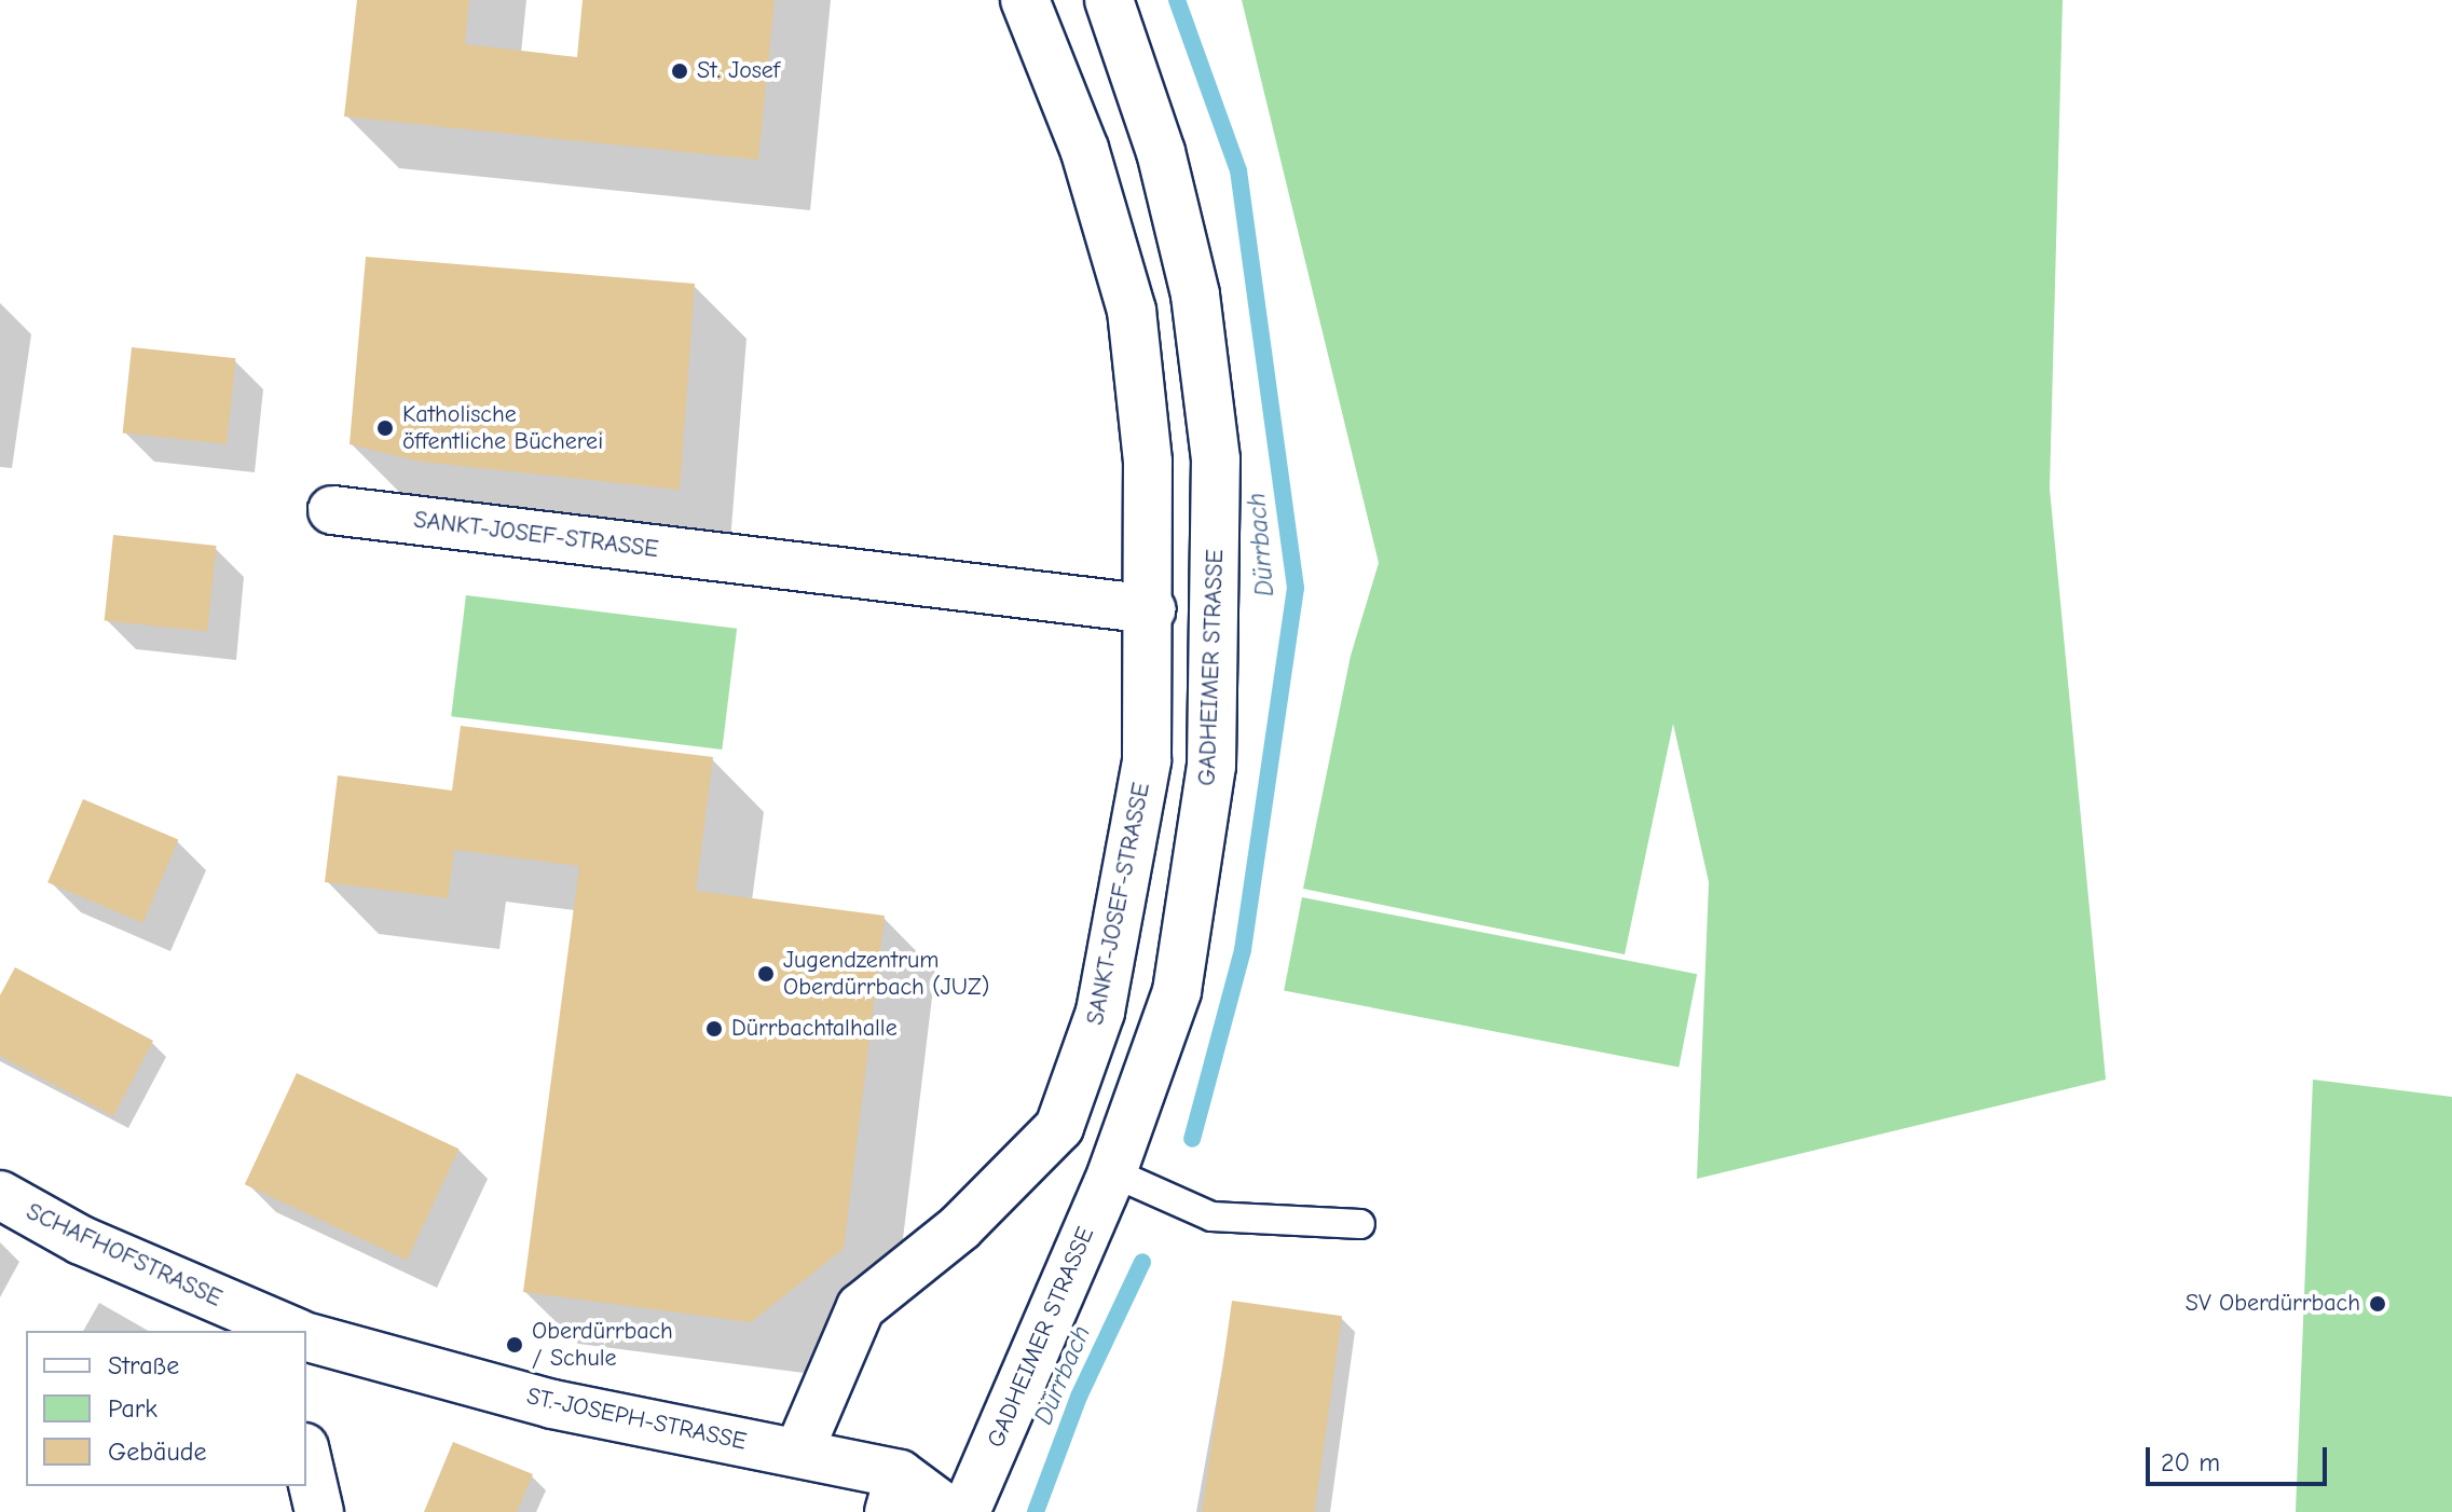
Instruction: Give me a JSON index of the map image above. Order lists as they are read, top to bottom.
{
  "streets": {
    "street": [
      "SANKT-JOSEF-STRASSE",
      "GADHEIMER STRASSE",
      "SCHAFHOFSTRASSE",
      "ST.-JOSEPH-STRASSE"
    ]
  },
  "crossings": [
    ["SANKT-JOSEF-STRASSE", "ST.-JOSEPH-STRASSE"]
  ],
  "water": ["Dürrbach"],
  "places": [
    "St. Josef",
    "Katholische öffentliche Bücherei",
    "Jugendzentrum Oberdürrbach (JUZ)",
    "Dürrbachtalhalle",
    "SV Oberdürrbach",
    "Oberdürrbach / Schule"
  ],
  "legend": ["Straße", "Park", "Gebäude"],
  "scale_bar": "20 m"
}
